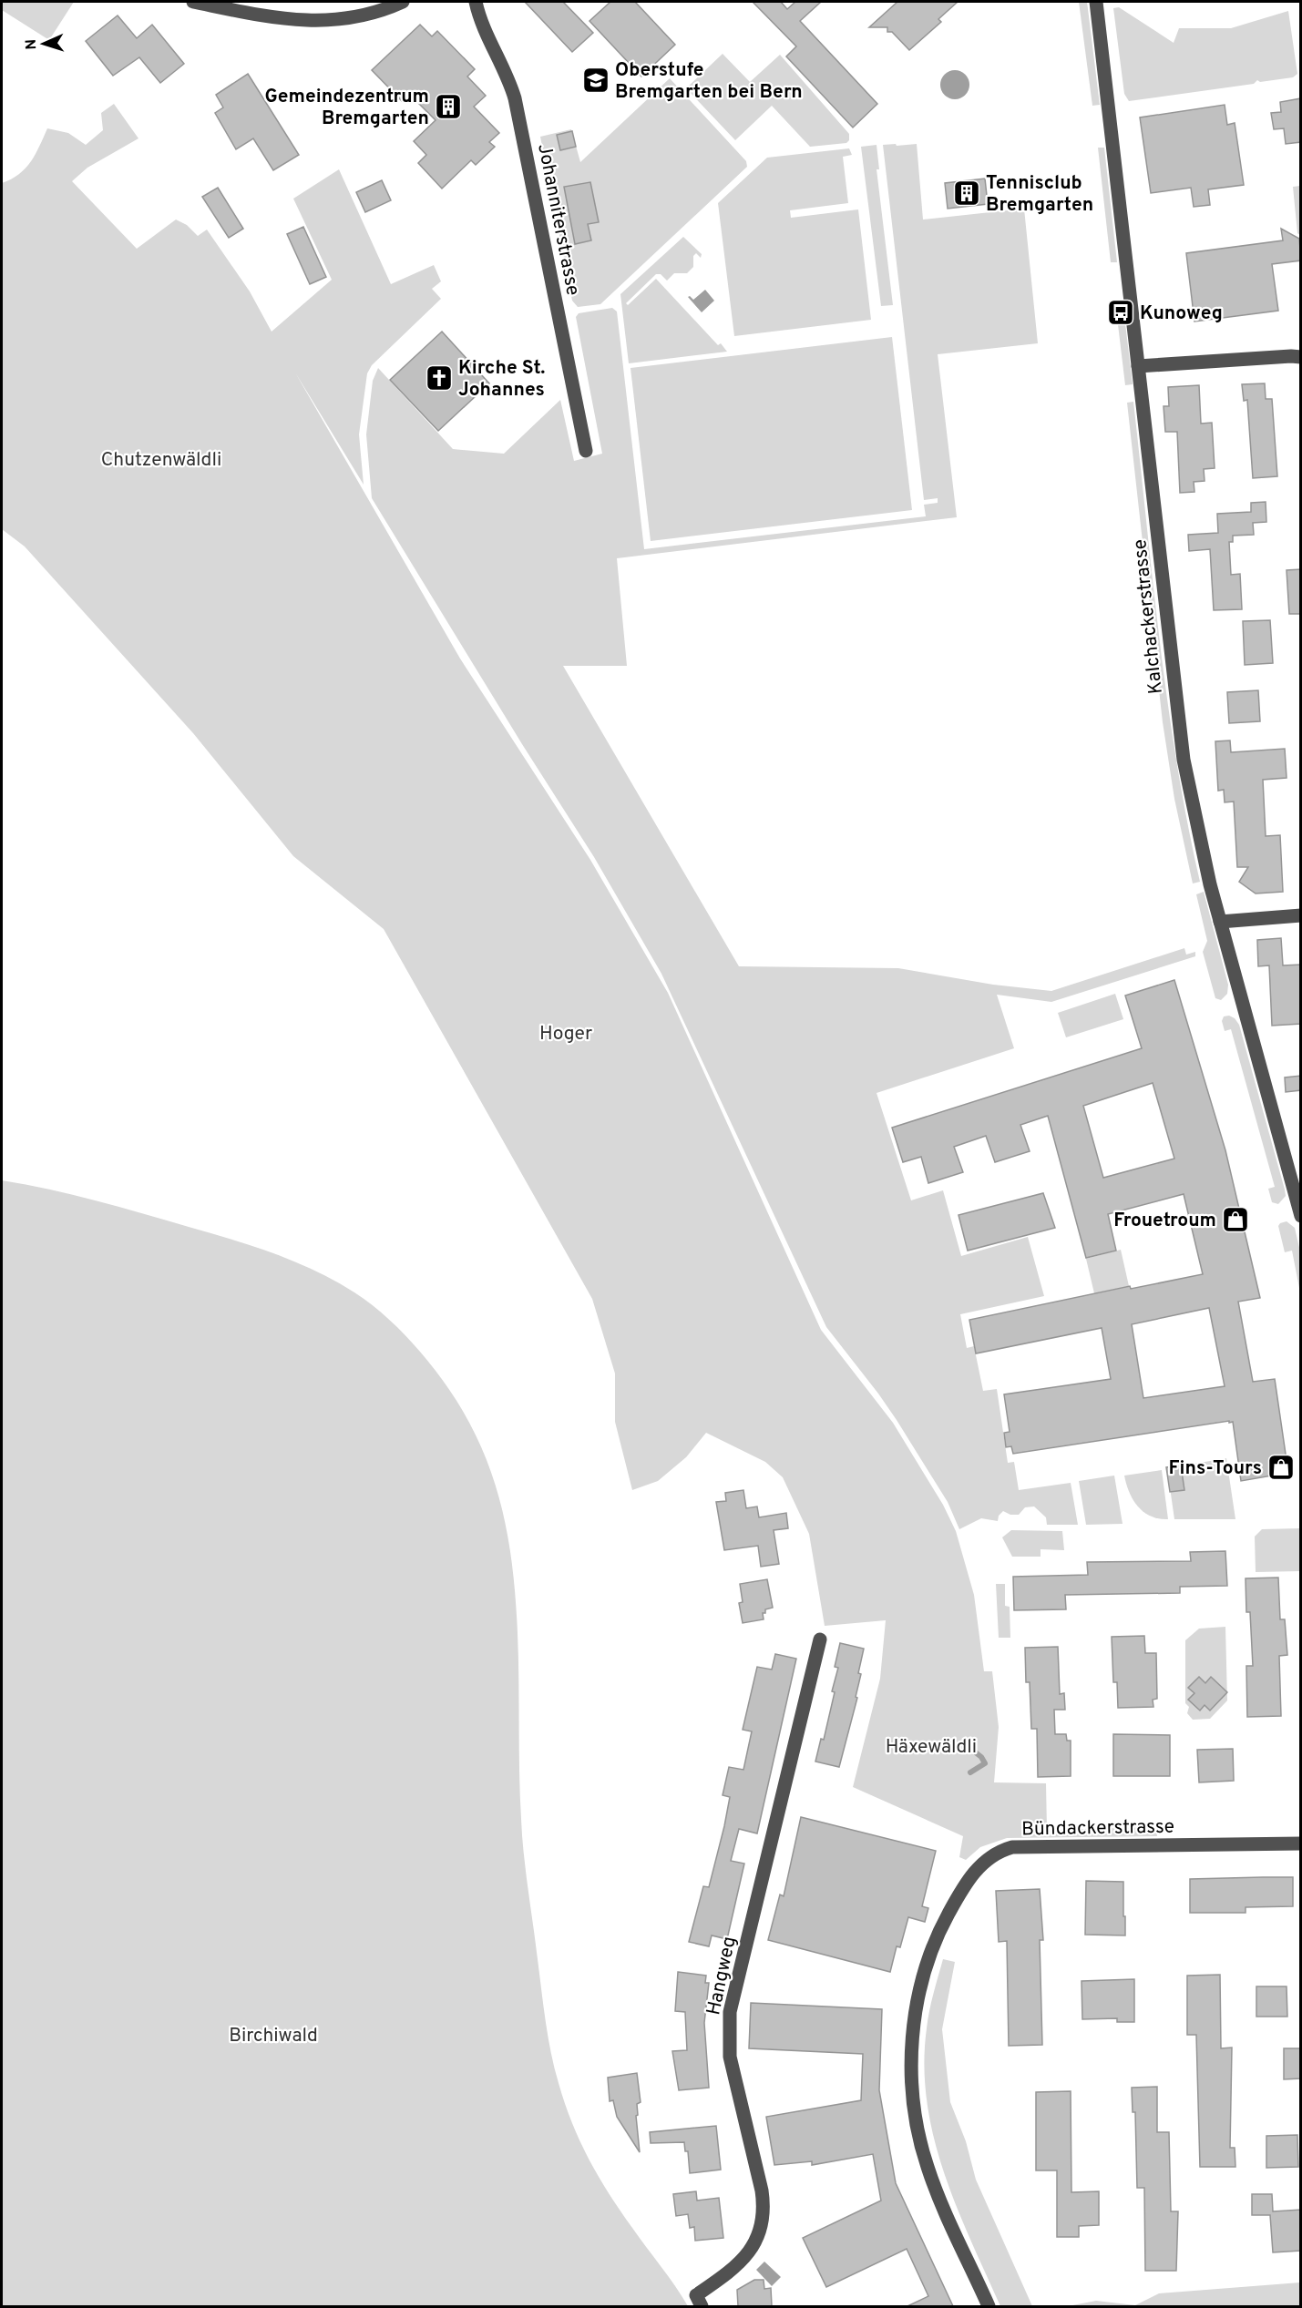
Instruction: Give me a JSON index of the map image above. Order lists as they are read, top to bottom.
{
  "streets": {
    "street": [
      "Johanniterstrasse",
      "Kalchackerstrasse",
      "Bündackerstrasse",
      "Hangweg"
    ]
  },
  "parks": [
    "Chutzenwäldli",
    "Hoger",
    "Häxewäldli",
    "Birchiwald"
  ],
  "places": {
    "school or university": ["Oberstufe Bremgarten bei Bern"],
    "building": ["Gemeindezentrum Bremgarten", "Tennisclub Bremgarten"],
    "bus stop": ["Kunoweg"],
    "church": ["Kirche St. Johannes"],
    "shop": ["Frouetroum", "Fins-Tours"]
  },
  "north": "left"
}
